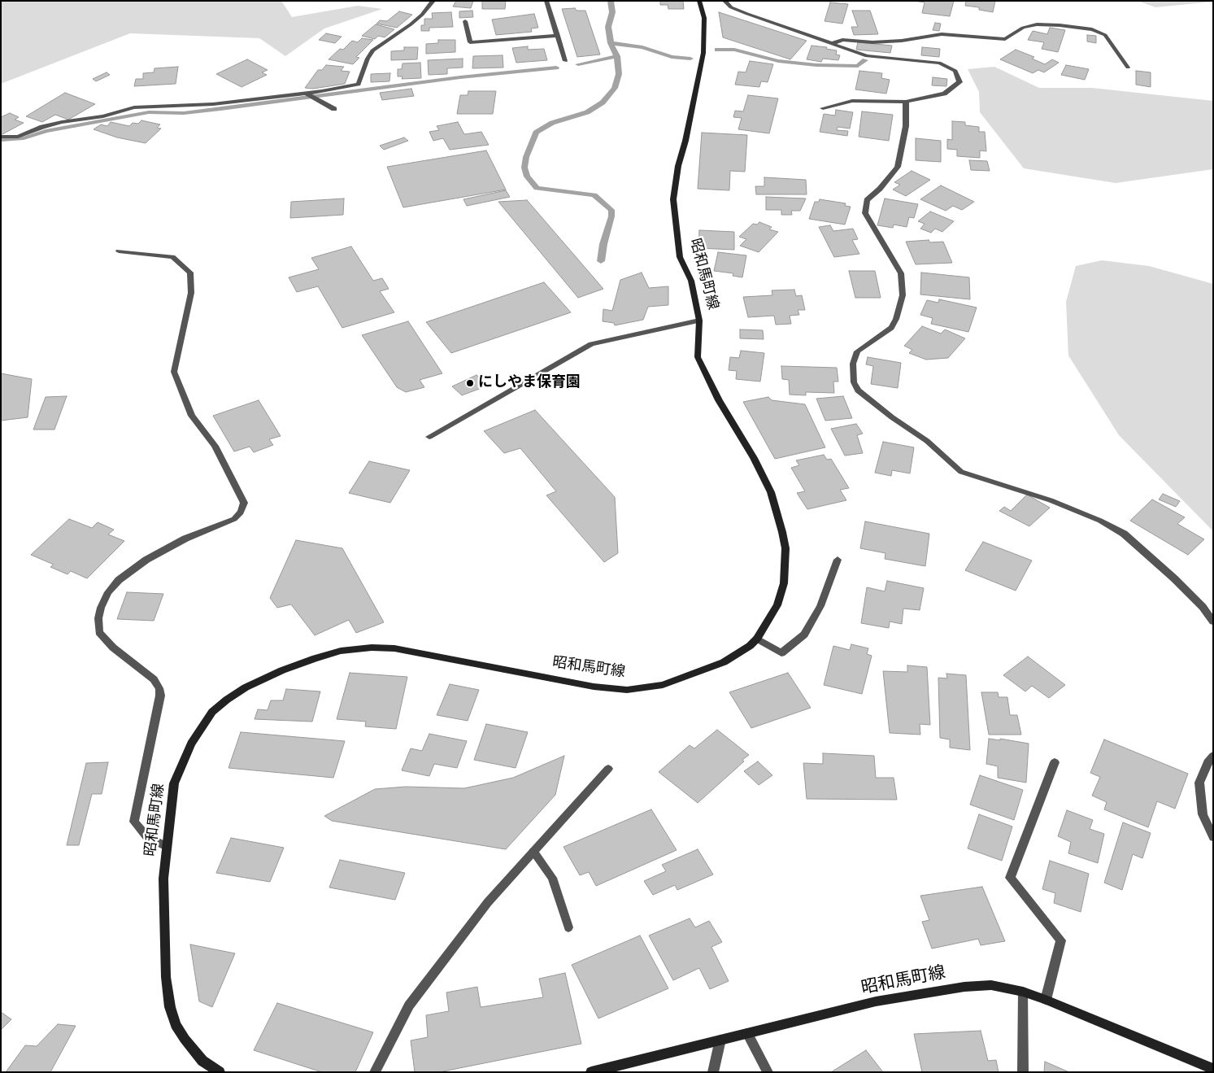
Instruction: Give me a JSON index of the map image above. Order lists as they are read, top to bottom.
{
  "streets": {
    "main road": ["昭和馬町線"]
  },
  "places": ["にしやま保育園"]
}
